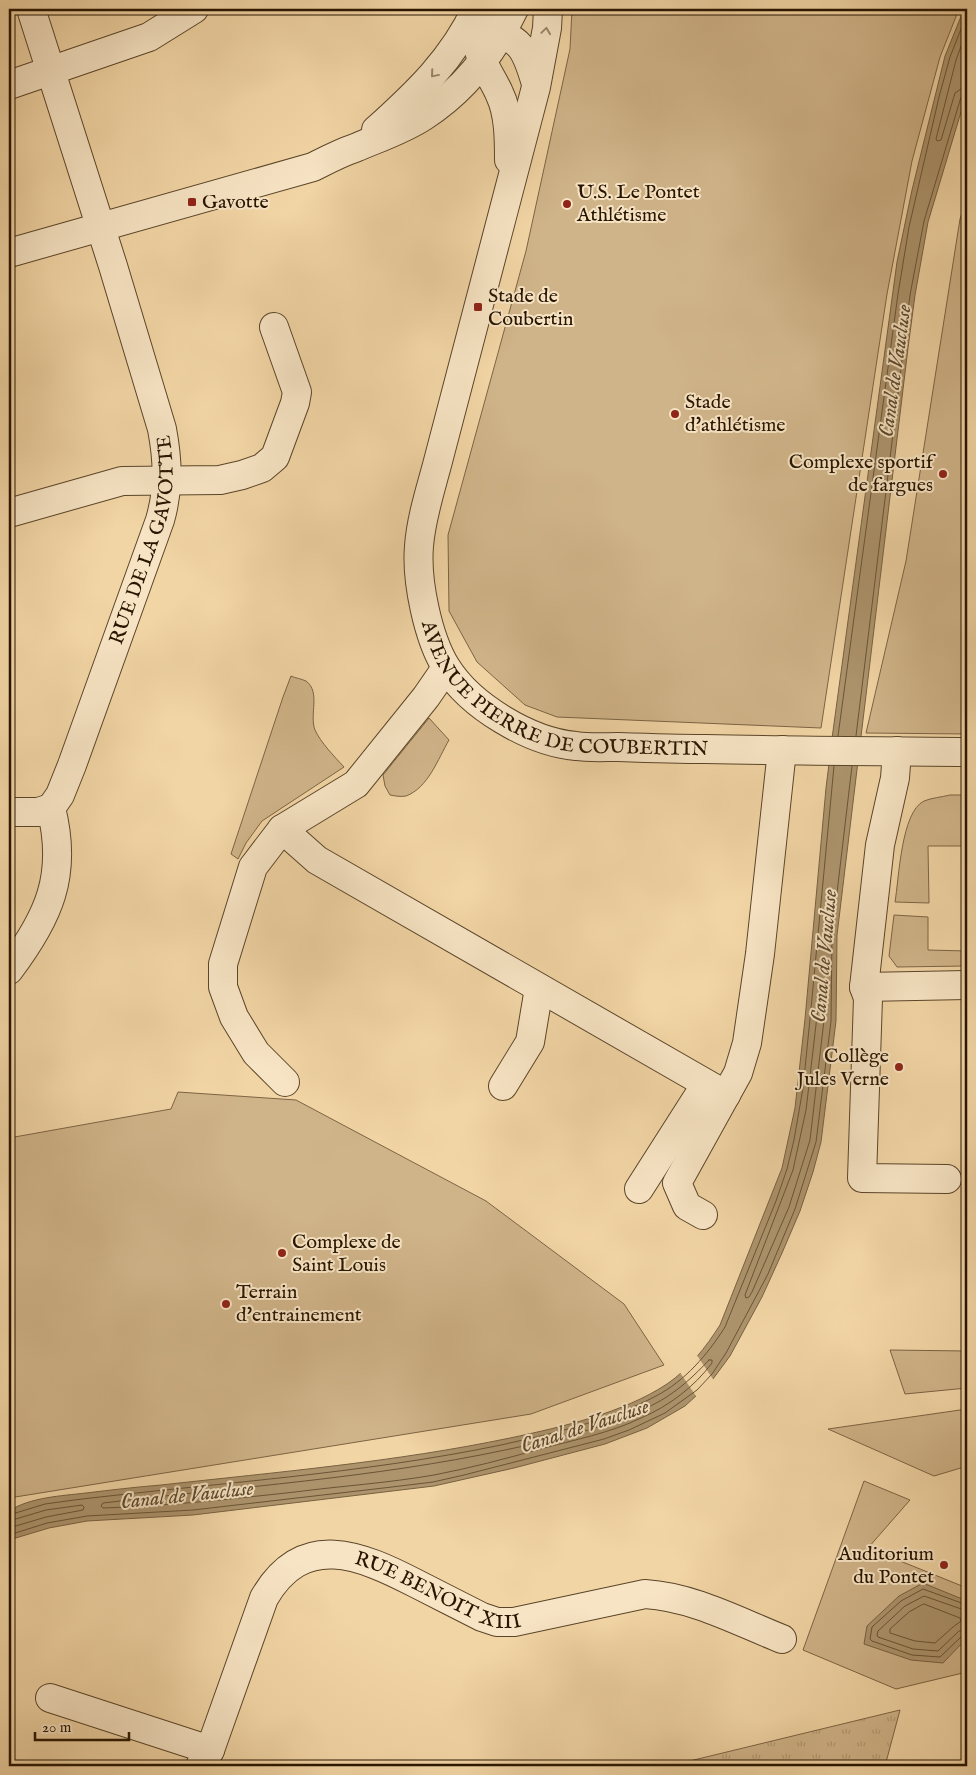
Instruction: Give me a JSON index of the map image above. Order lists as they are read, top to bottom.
{
  "streets": {
    "street": ["RUE DE LA GAVOTTE", "AVENUE PIERRE DE COUBERTIN", "RUE BENOIT XIII"]
  },
  "water": ["Canal de Vaucluse"],
  "places": {
    "transit": ["Gavotte", "Stade de Coubertin"],
    "other": [
      "U.S. Le Pontet Athlétisme",
      "Stade d'athlétisme",
      "Complexe sportif de fargues",
      "Collège Jules Verne",
      "Complexe de Saint Louis",
      "Terrain d'entrainement",
      "Auditorium du Pontet"
    ]
  },
  "scale_bar": "20 m"
}
